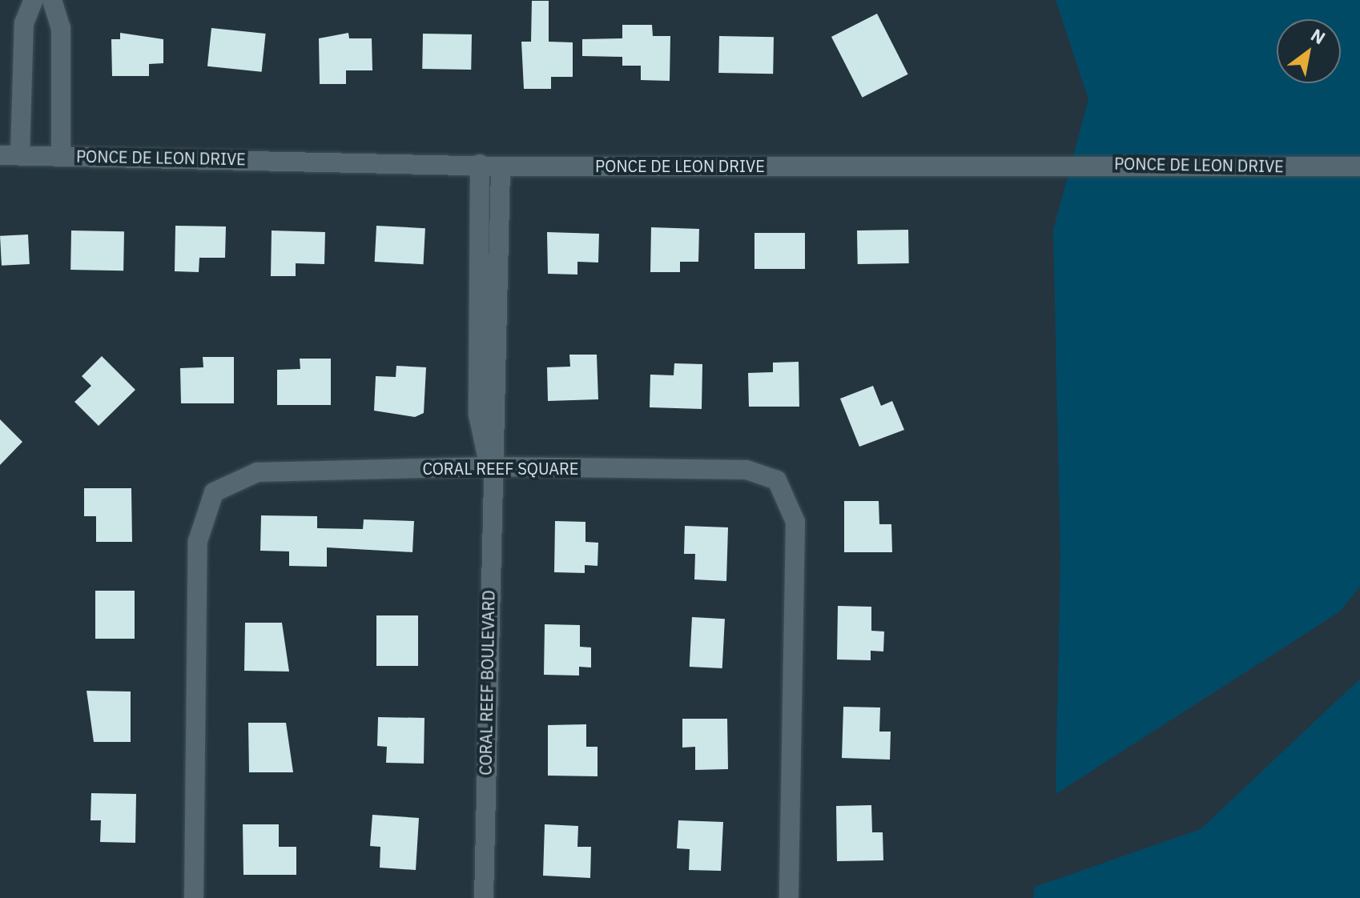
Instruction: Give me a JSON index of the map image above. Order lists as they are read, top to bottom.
{
  "streets": {
    "street": ["PONCE DE LEON DRIVE", "CORAL REEF SQUARE", "CORAL REEF BOULEVARD"]
  },
  "crossings": [
    ["PONCE DE LEON DRIVE", "CORAL REEF BOULEVARD"],
    ["CORAL REEF SQUARE", "CORAL REEF BOULEVARD"]
  ],
  "north": "top right"
}
